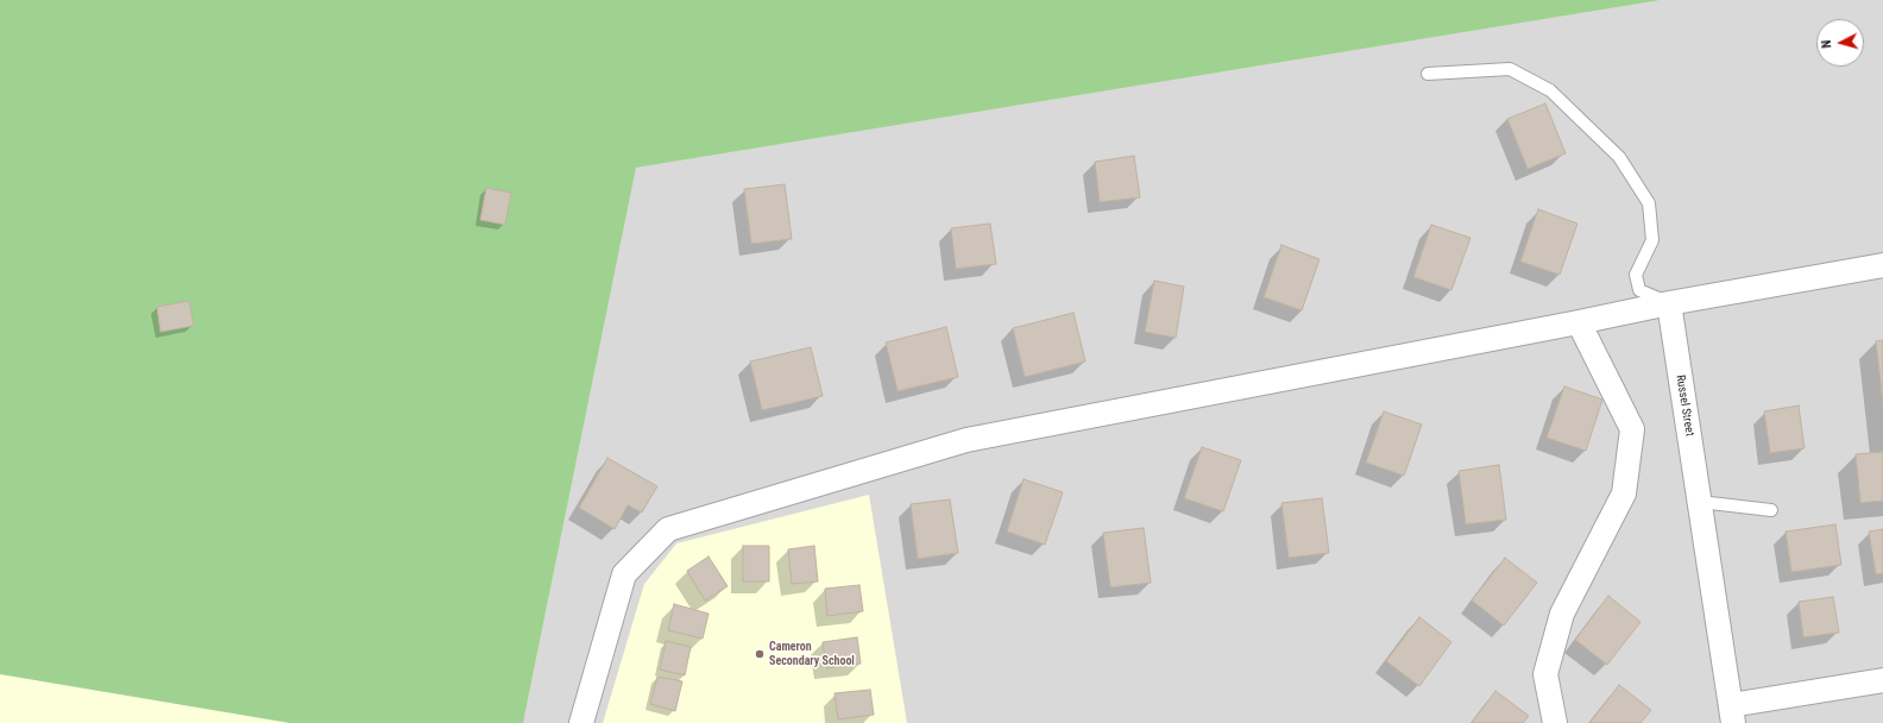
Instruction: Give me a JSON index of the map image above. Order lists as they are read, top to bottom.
{
  "streets": {
    "street": ["Russel Street"]
  },
  "places": ["Cameron Secondary School"],
  "north": "left"
}
